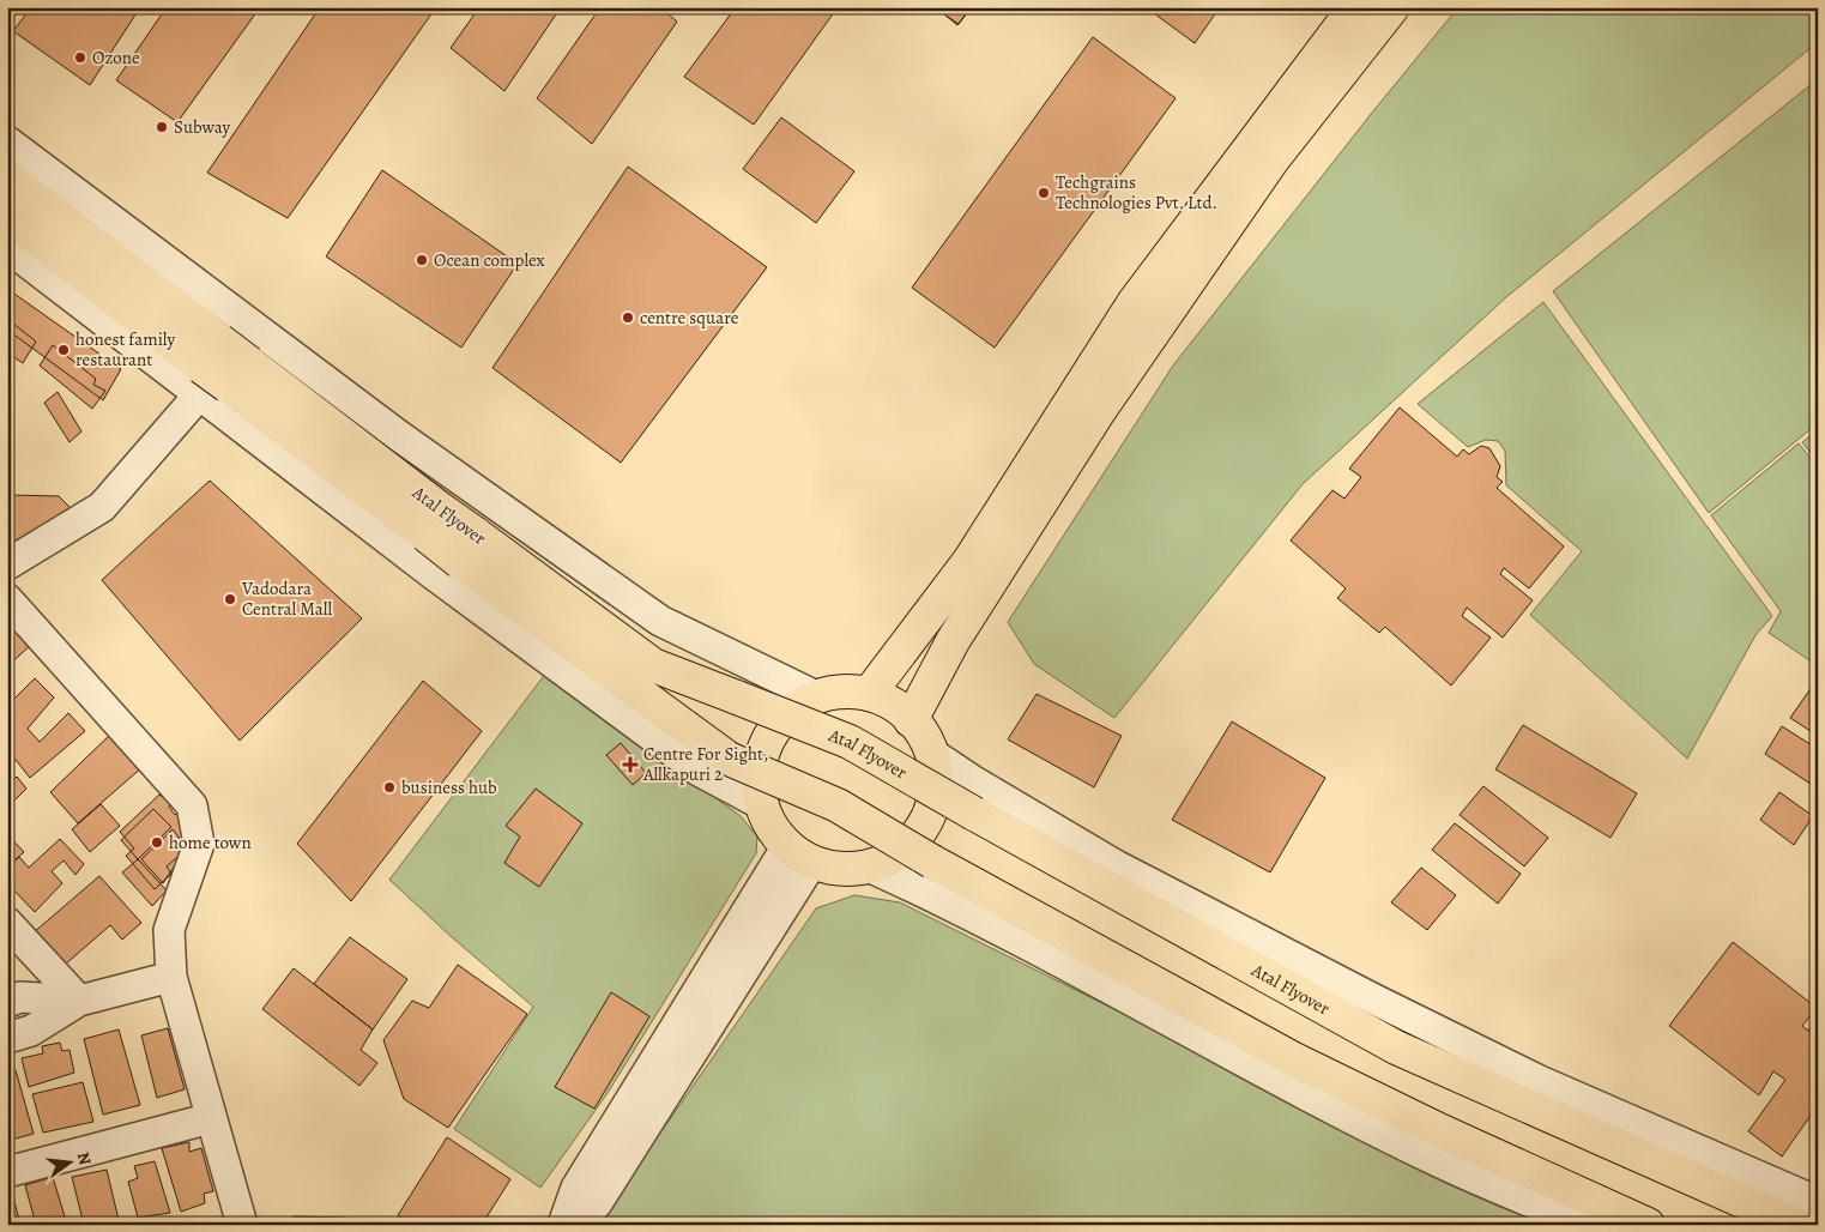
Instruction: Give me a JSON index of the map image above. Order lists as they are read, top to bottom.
{
  "streets": {
    "main road": ["Atal Flyover"]
  },
  "places": {
    "other": [
      "Ozone",
      "Subway",
      "Techgrains Technologies Pvt. Ltd.",
      "Ocean complex",
      "centre square",
      "honest family restaurant",
      "Vadodara Central Mall",
      "business hub",
      "home town"
    ],
    "health": ["Centre For Sight, Allkapuri 2"]
  },
  "north": "right"
}
